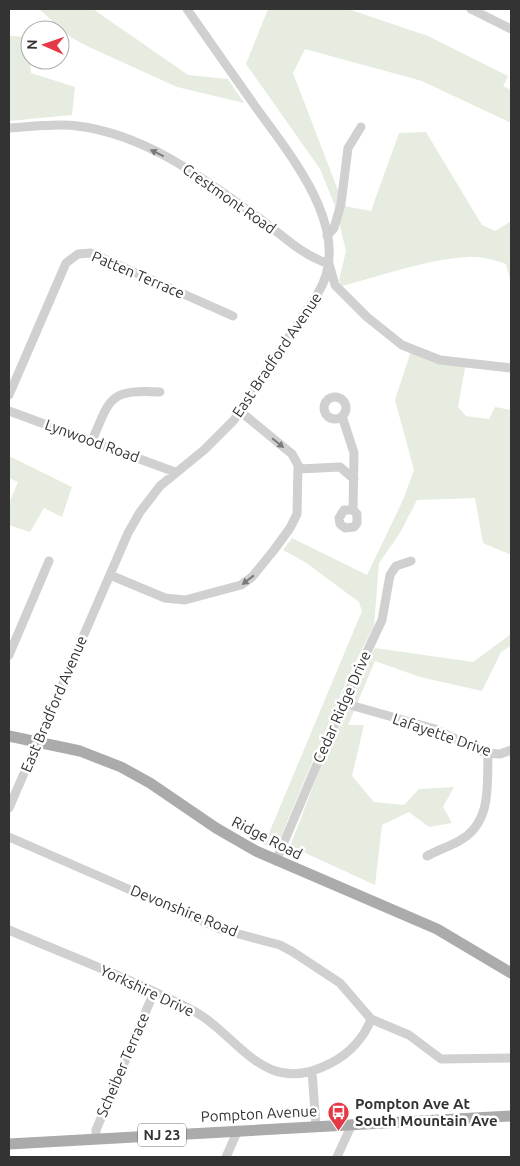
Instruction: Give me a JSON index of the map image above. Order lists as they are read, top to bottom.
{
  "streets": {
    "main road": ["Ridge Road", "Pompton Avenue", "NJ 23"],
    "street": [
      "Crestmont Road",
      "Patten Terrace",
      "East Bradford Avenue",
      "Lynwood Road",
      "Cedar Ridge Drive",
      "Lafayette Drive",
      "Devonshire Road",
      "Yorkshire Drive",
      "Scheiber Terrace"
    ]
  },
  "crossings": [
    ["Crestmont Road", "East Bradford Avenue"],
    ["East Bradford Avenue", "Lynwood Road"],
    ["East Bradford Avenue", "Ridge Road"],
    ["Cedar Ridge Drive", "Lafayette Drive"],
    ["Cedar Ridge Drive", "Ridge Road"],
    ["Devonshire Road", "Yorkshire Drive"],
    ["Yorkshire Drive", "Scheiber Terrace"],
    ["Scheiber Terrace", "Pompton Avenue"]
  ],
  "one_way": ["Crestmont Road"],
  "places": {
    "bus stop": ["Pompton Ave At South Mountain Ave"]
  },
  "north": "left"
}
